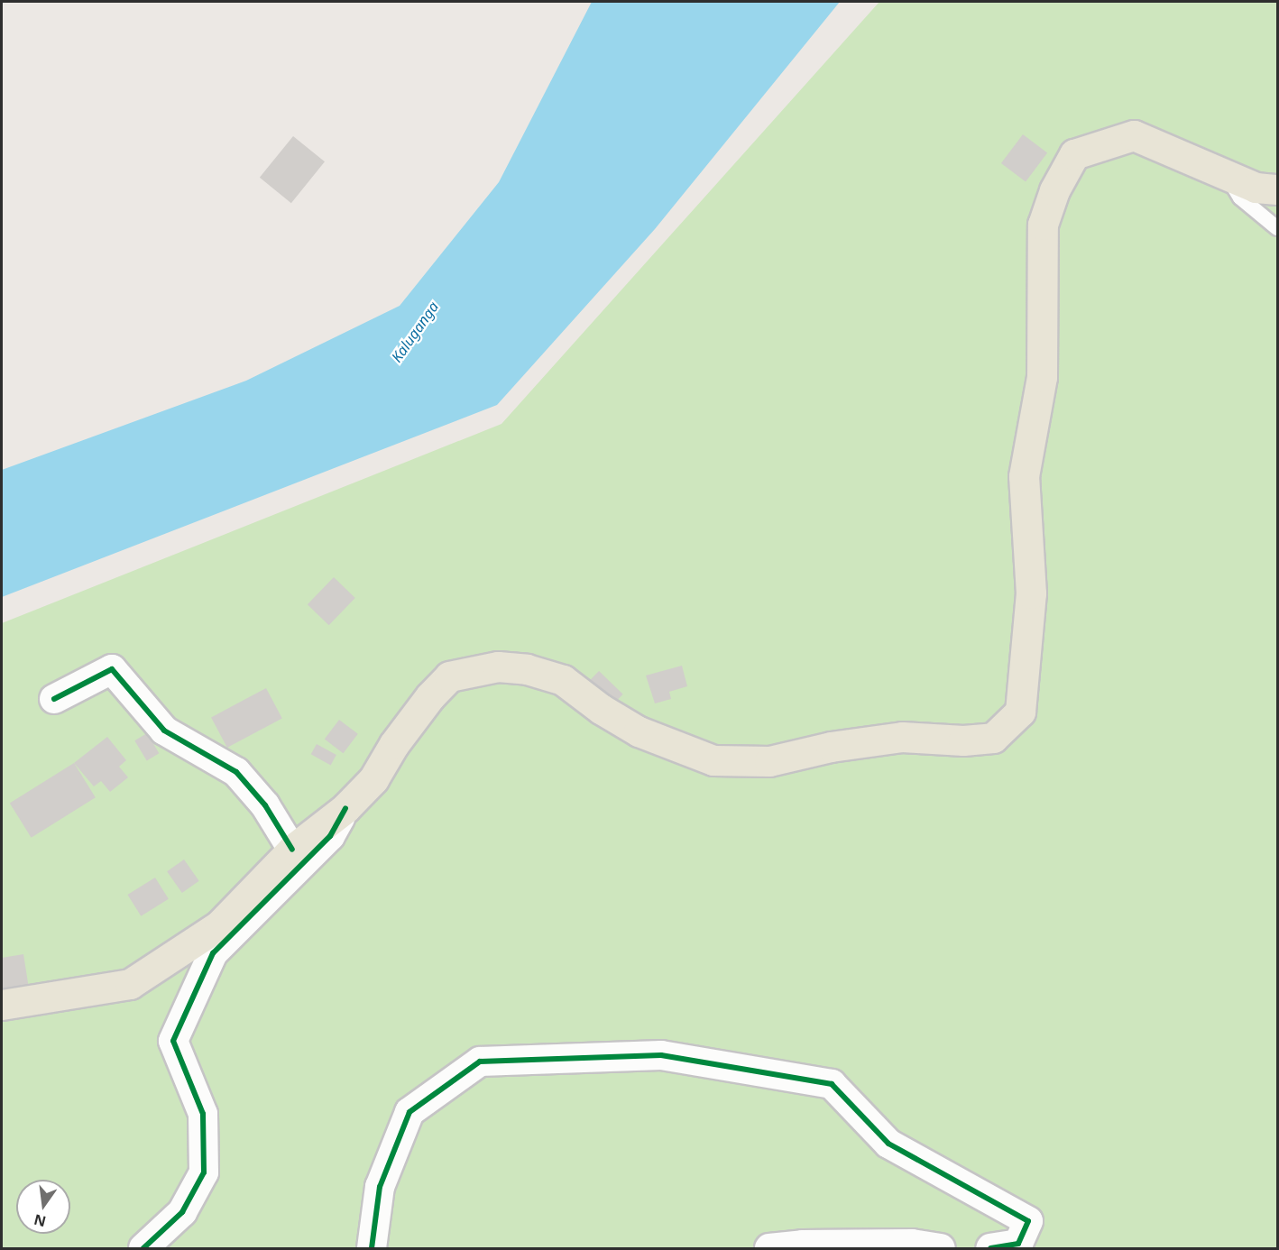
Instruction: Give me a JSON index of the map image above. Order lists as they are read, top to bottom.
{
  "water": ["Kaluganga"],
  "north": "bottom"
}
